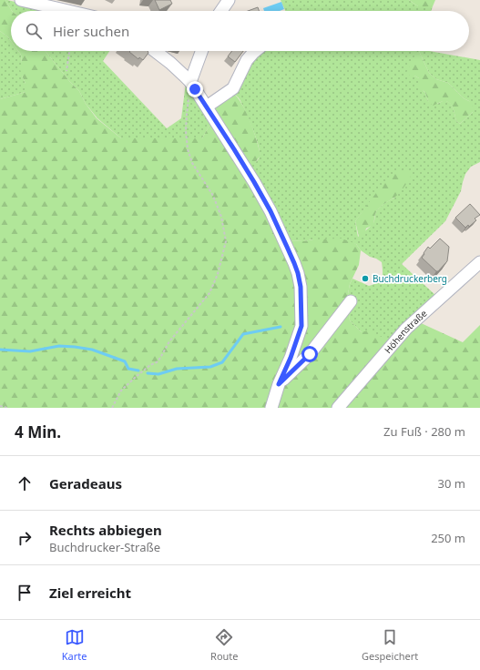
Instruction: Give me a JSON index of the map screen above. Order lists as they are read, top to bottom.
{
  "streets": {
    "street": ["Höhenstraße"]
  },
  "places": ["Buchdruckerberg"],
  "page": {
    "search": "Hier suchen",
    "heading": ["4 Min.", "Zu Fuß · 280 m"],
    "list": [
      ["Geradeaus", "30 m"],
      ["Rechts abbiegen", "Buchdrucker-Straße", "250 m"],
      "Ziel erreicht"
    ],
    "nav": ["Karte", "Route", "Gespeichert"]
  }
}
